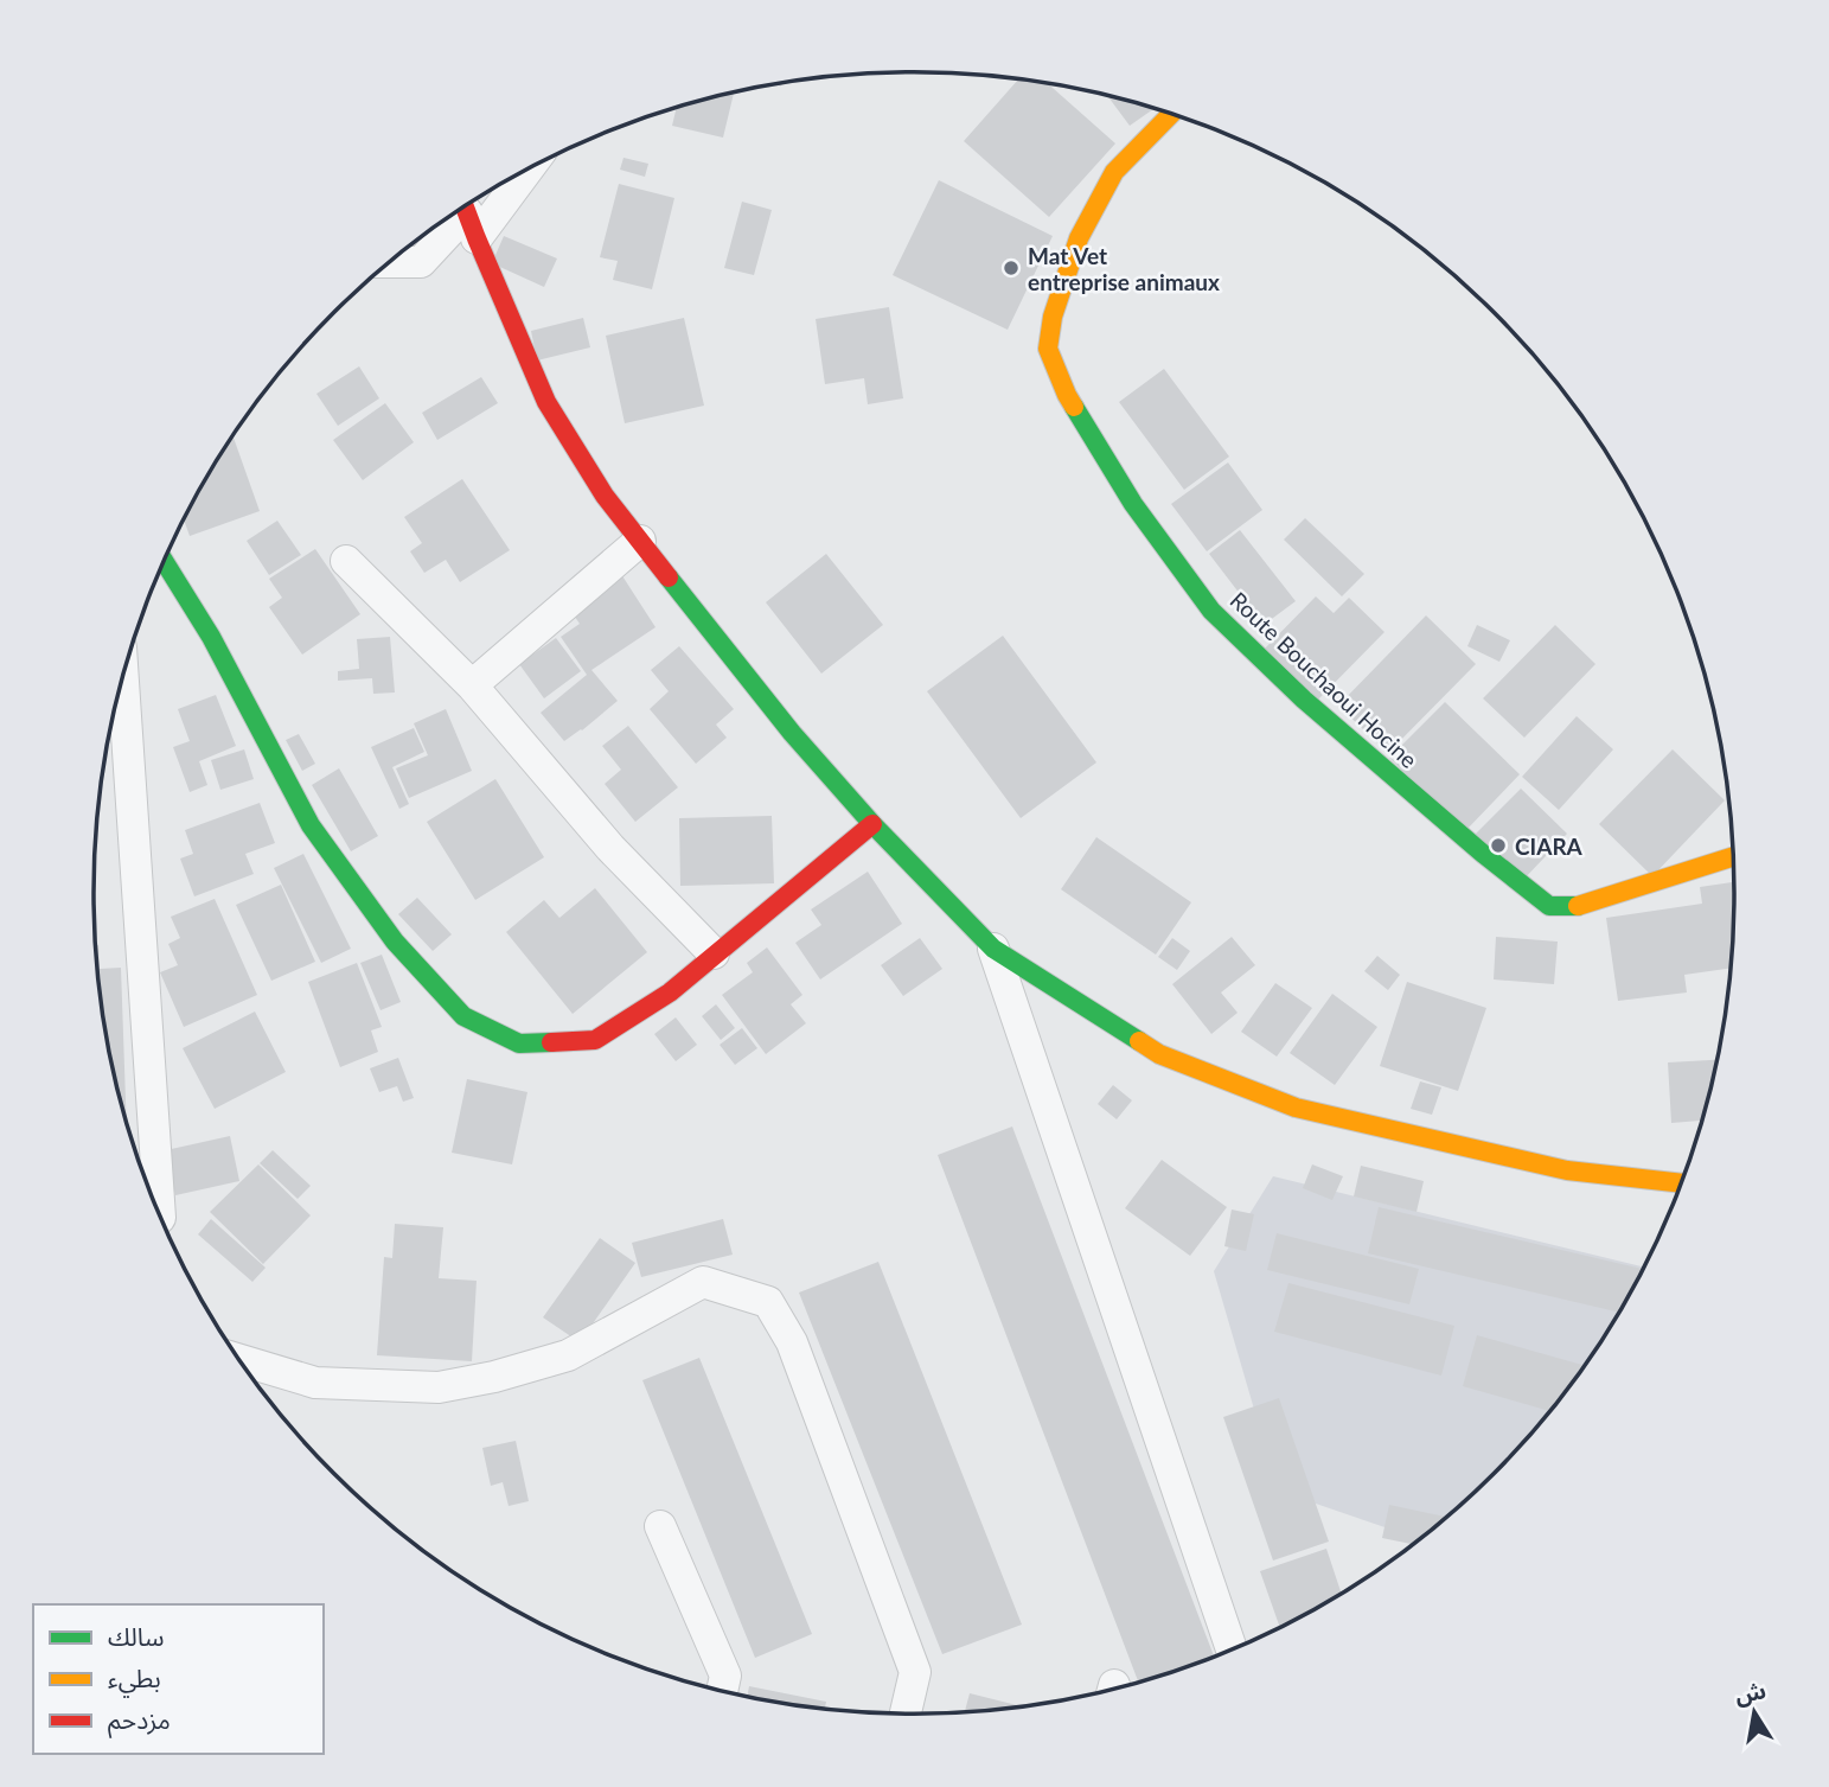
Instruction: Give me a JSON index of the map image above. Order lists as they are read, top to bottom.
{
  "streets": {
    "street": ["Route Bouchaoui Hocine"]
  },
  "places": ["Mat Vet entreprise animaux", "CIARA"],
  "legend": ["سالك", "بطيء", "مزدحم"],
  "north": "top"
}
